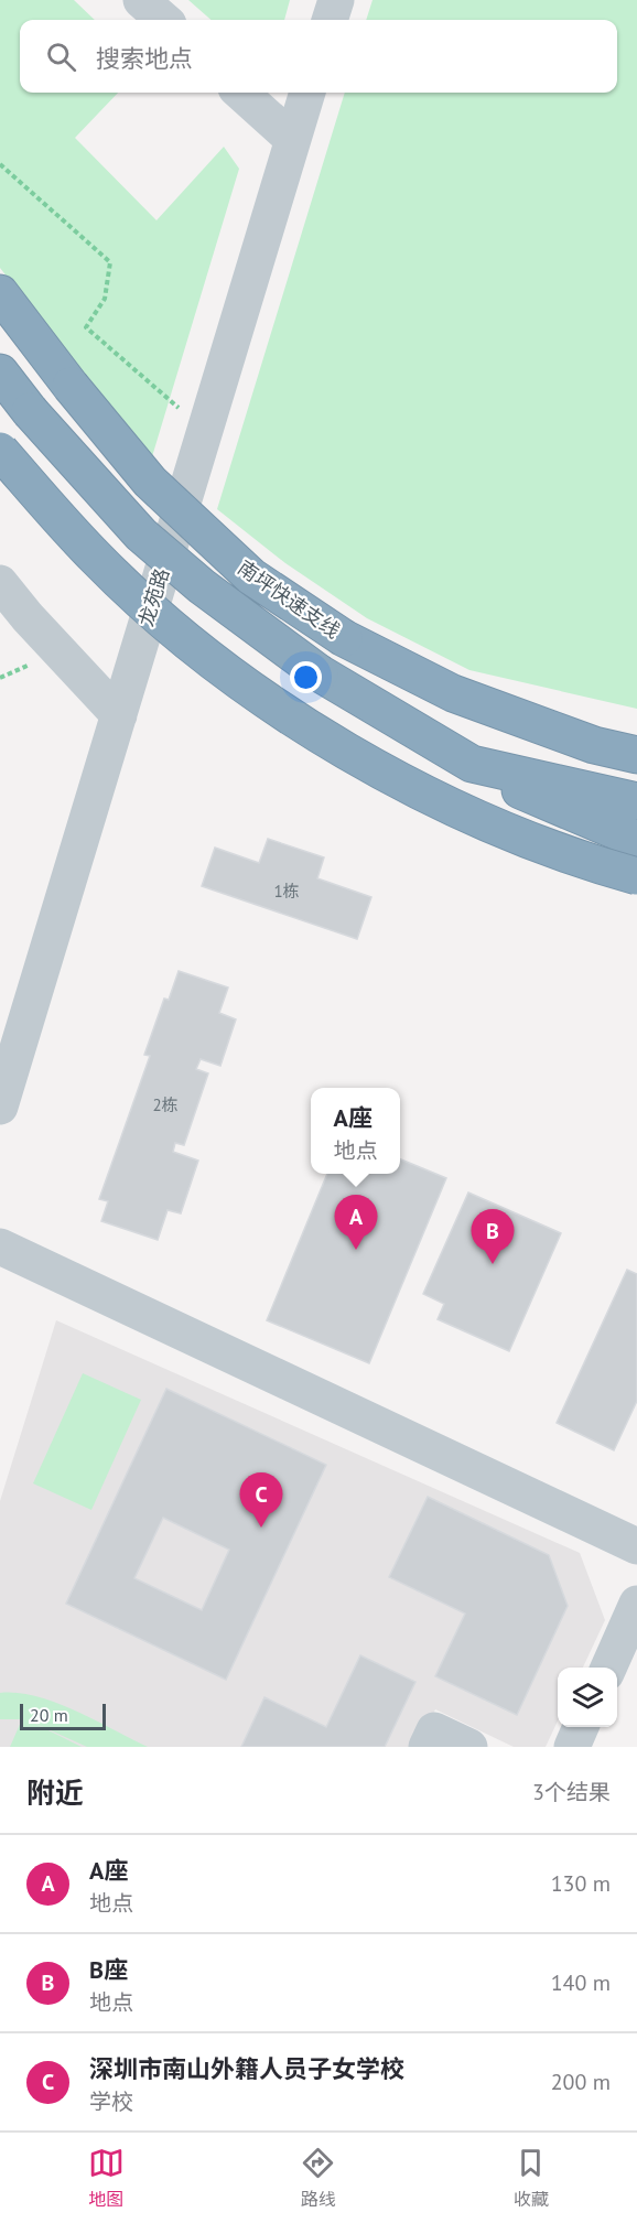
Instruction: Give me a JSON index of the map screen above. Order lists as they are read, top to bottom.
{
  "streets": {
    "highway": ["南坪快速支线"],
    "street": ["龙苑路"]
  },
  "house_numbers": ["1栋", "2栋"],
  "scale_bar": "20 m",
  "page": {
    "search": "搜索地点",
    "popup": ["A座", "地点"],
    "pins": ["A", "B", "C"],
    "scale": "20 m",
    "heading": ["附近", "3个结果"],
    "list": [
      {
        "mark": "A",
        "name": "A座",
        "note": "地点",
        "value": "130 m"
      },
      {
        "mark": "B",
        "name": "B座",
        "note": "地点",
        "value": "140 m"
      },
      {
        "mark": "C",
        "name": "深圳市南山外籍人员子女学校",
        "note": "学校",
        "value": "200 m"
      }
    ],
    "nav": ["地图", "路线", "收藏"]
  }
}
